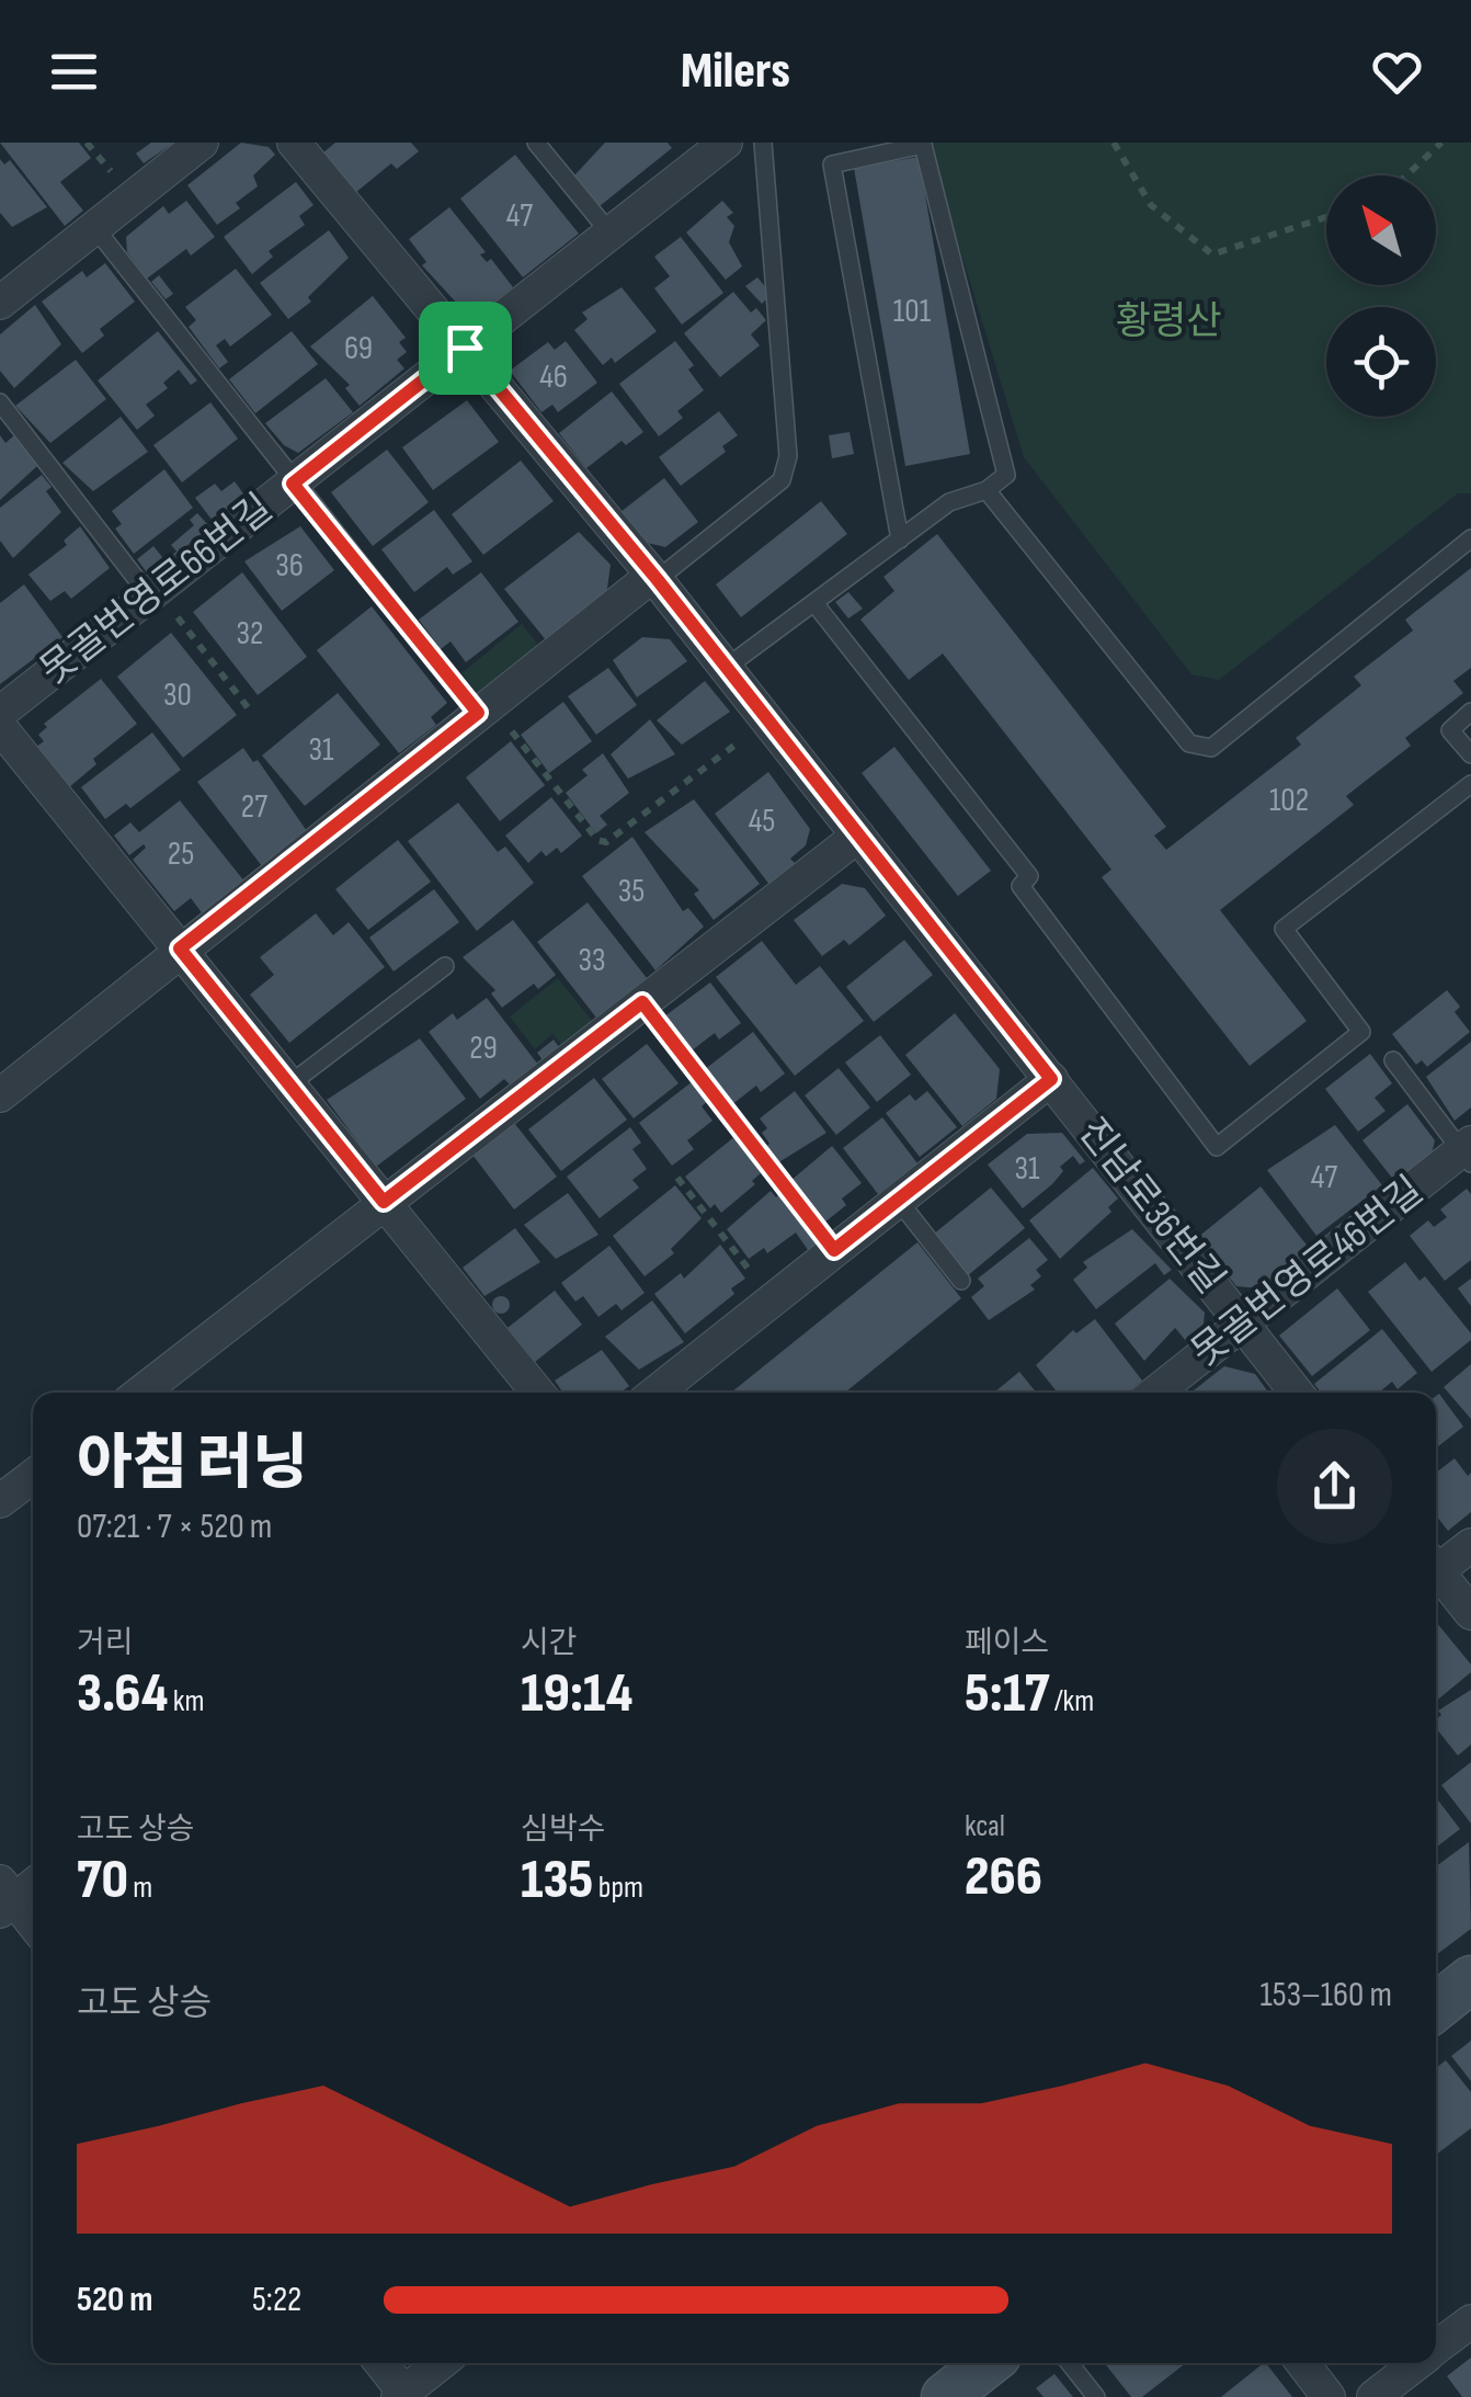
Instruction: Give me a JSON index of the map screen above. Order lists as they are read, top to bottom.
{
  "streets": {
    "street": ["못골번영로66번길", "진남로36번길", "못골번영로46번길"]
  },
  "crossings": [
    ["못골번영로66번길", "진남로36번길"],
    ["진남로36번길", "못골번영로46번길"]
  ],
  "parks": ["황령산"],
  "house_numbers": [
    "47",
    "101",
    "69",
    "46",
    "36",
    "32",
    "30",
    "31",
    "102",
    "27",
    "45",
    "25",
    "35",
    "33",
    "29",
    "31",
    "47"
  ],
  "north": "top left",
  "page": {
    "header": "Milers",
    "heading": ["아침 러닝", "07:21 · 7 × 520 m"],
    "stats": [
      ["거리", "3.64 km"],
      ["시간", "19:14"],
      ["페이스", "5:17 /km"],
      ["고도 상승", "70 m"],
      ["심박수", "135 bpm"],
      ["kcal", "266"]
    ],
    "chart": ["고도 상승", "153–160 m"],
    "list": [
      {
        "name": "520 m",
        "note": "5:22"
      }
    ]
  }
}
